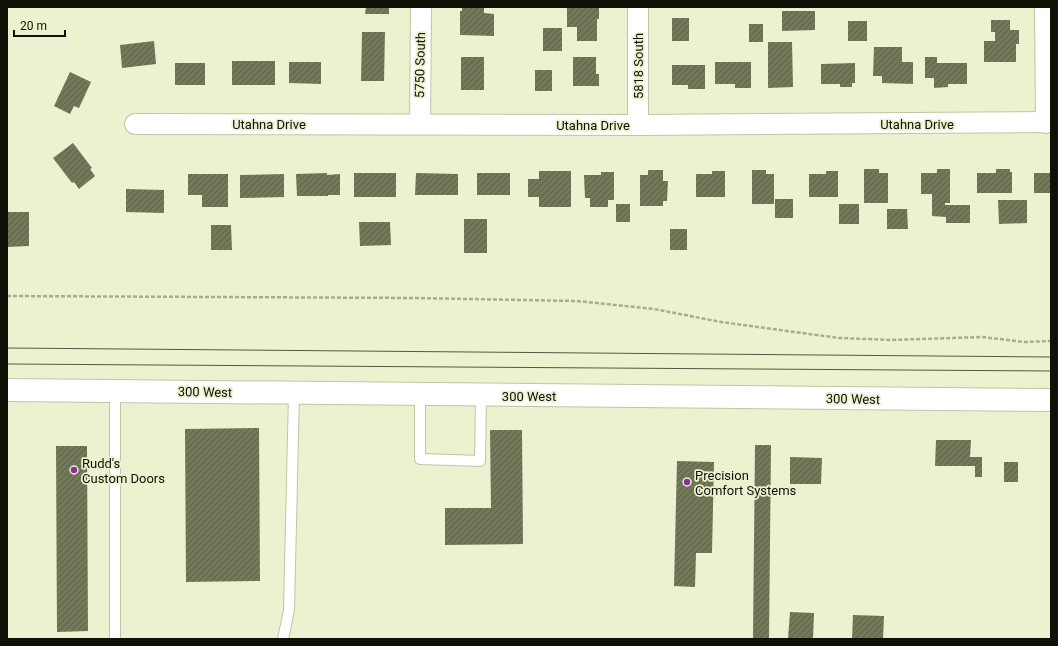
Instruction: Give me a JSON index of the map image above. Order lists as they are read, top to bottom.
{
  "streets": {
    "street": [
      "5750 South",
      "5818 South",
      "Utahna Drive",
      "300 West"
    ]
  },
  "crossings": [
    ["5750 South", "Utahna Drive"],
    ["5818 South", "Utahna Drive"]
  ],
  "places": ["Rudd's Custom Doors", "Precision Comfort Systems"],
  "scale_bar": "20 m"
}
